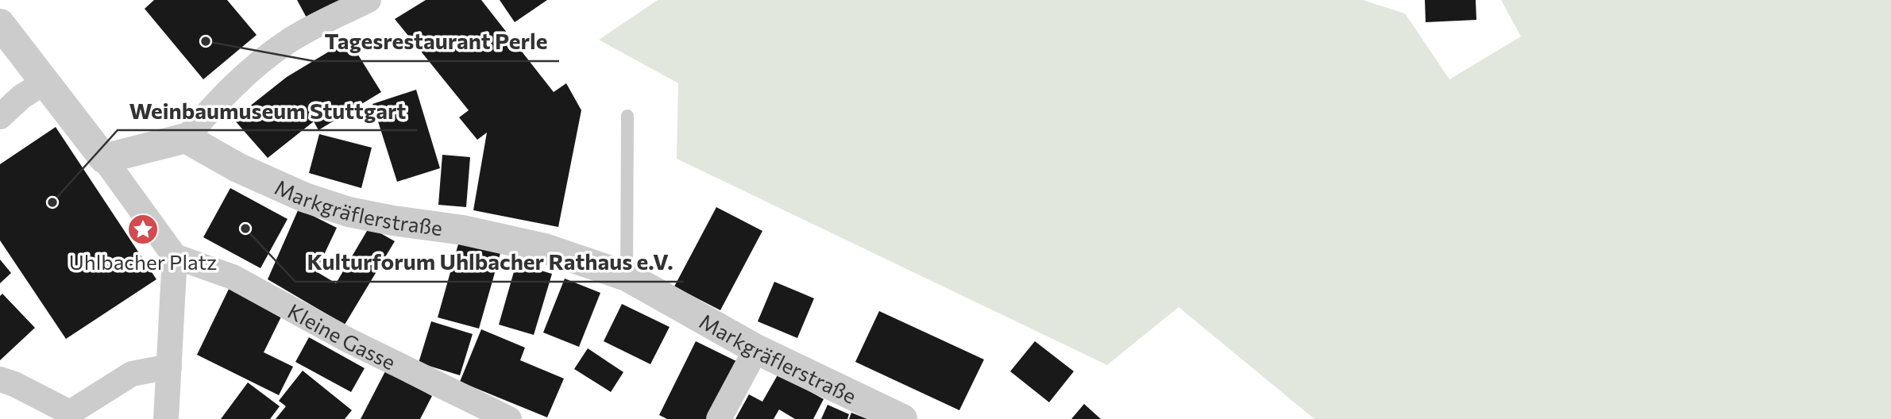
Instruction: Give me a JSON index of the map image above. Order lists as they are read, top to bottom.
{
  "streets": {
    "street": ["Markgräflerstraße", "Kleine Gasse"]
  },
  "places": {
    "other": ["Tagesrestaurant Perle", "Weinbaumuseum Stuttgart", "Kulturforum Uhlbacher Rathaus e.V."],
    "place": ["Uhlbacher Platz"]
  }
}
